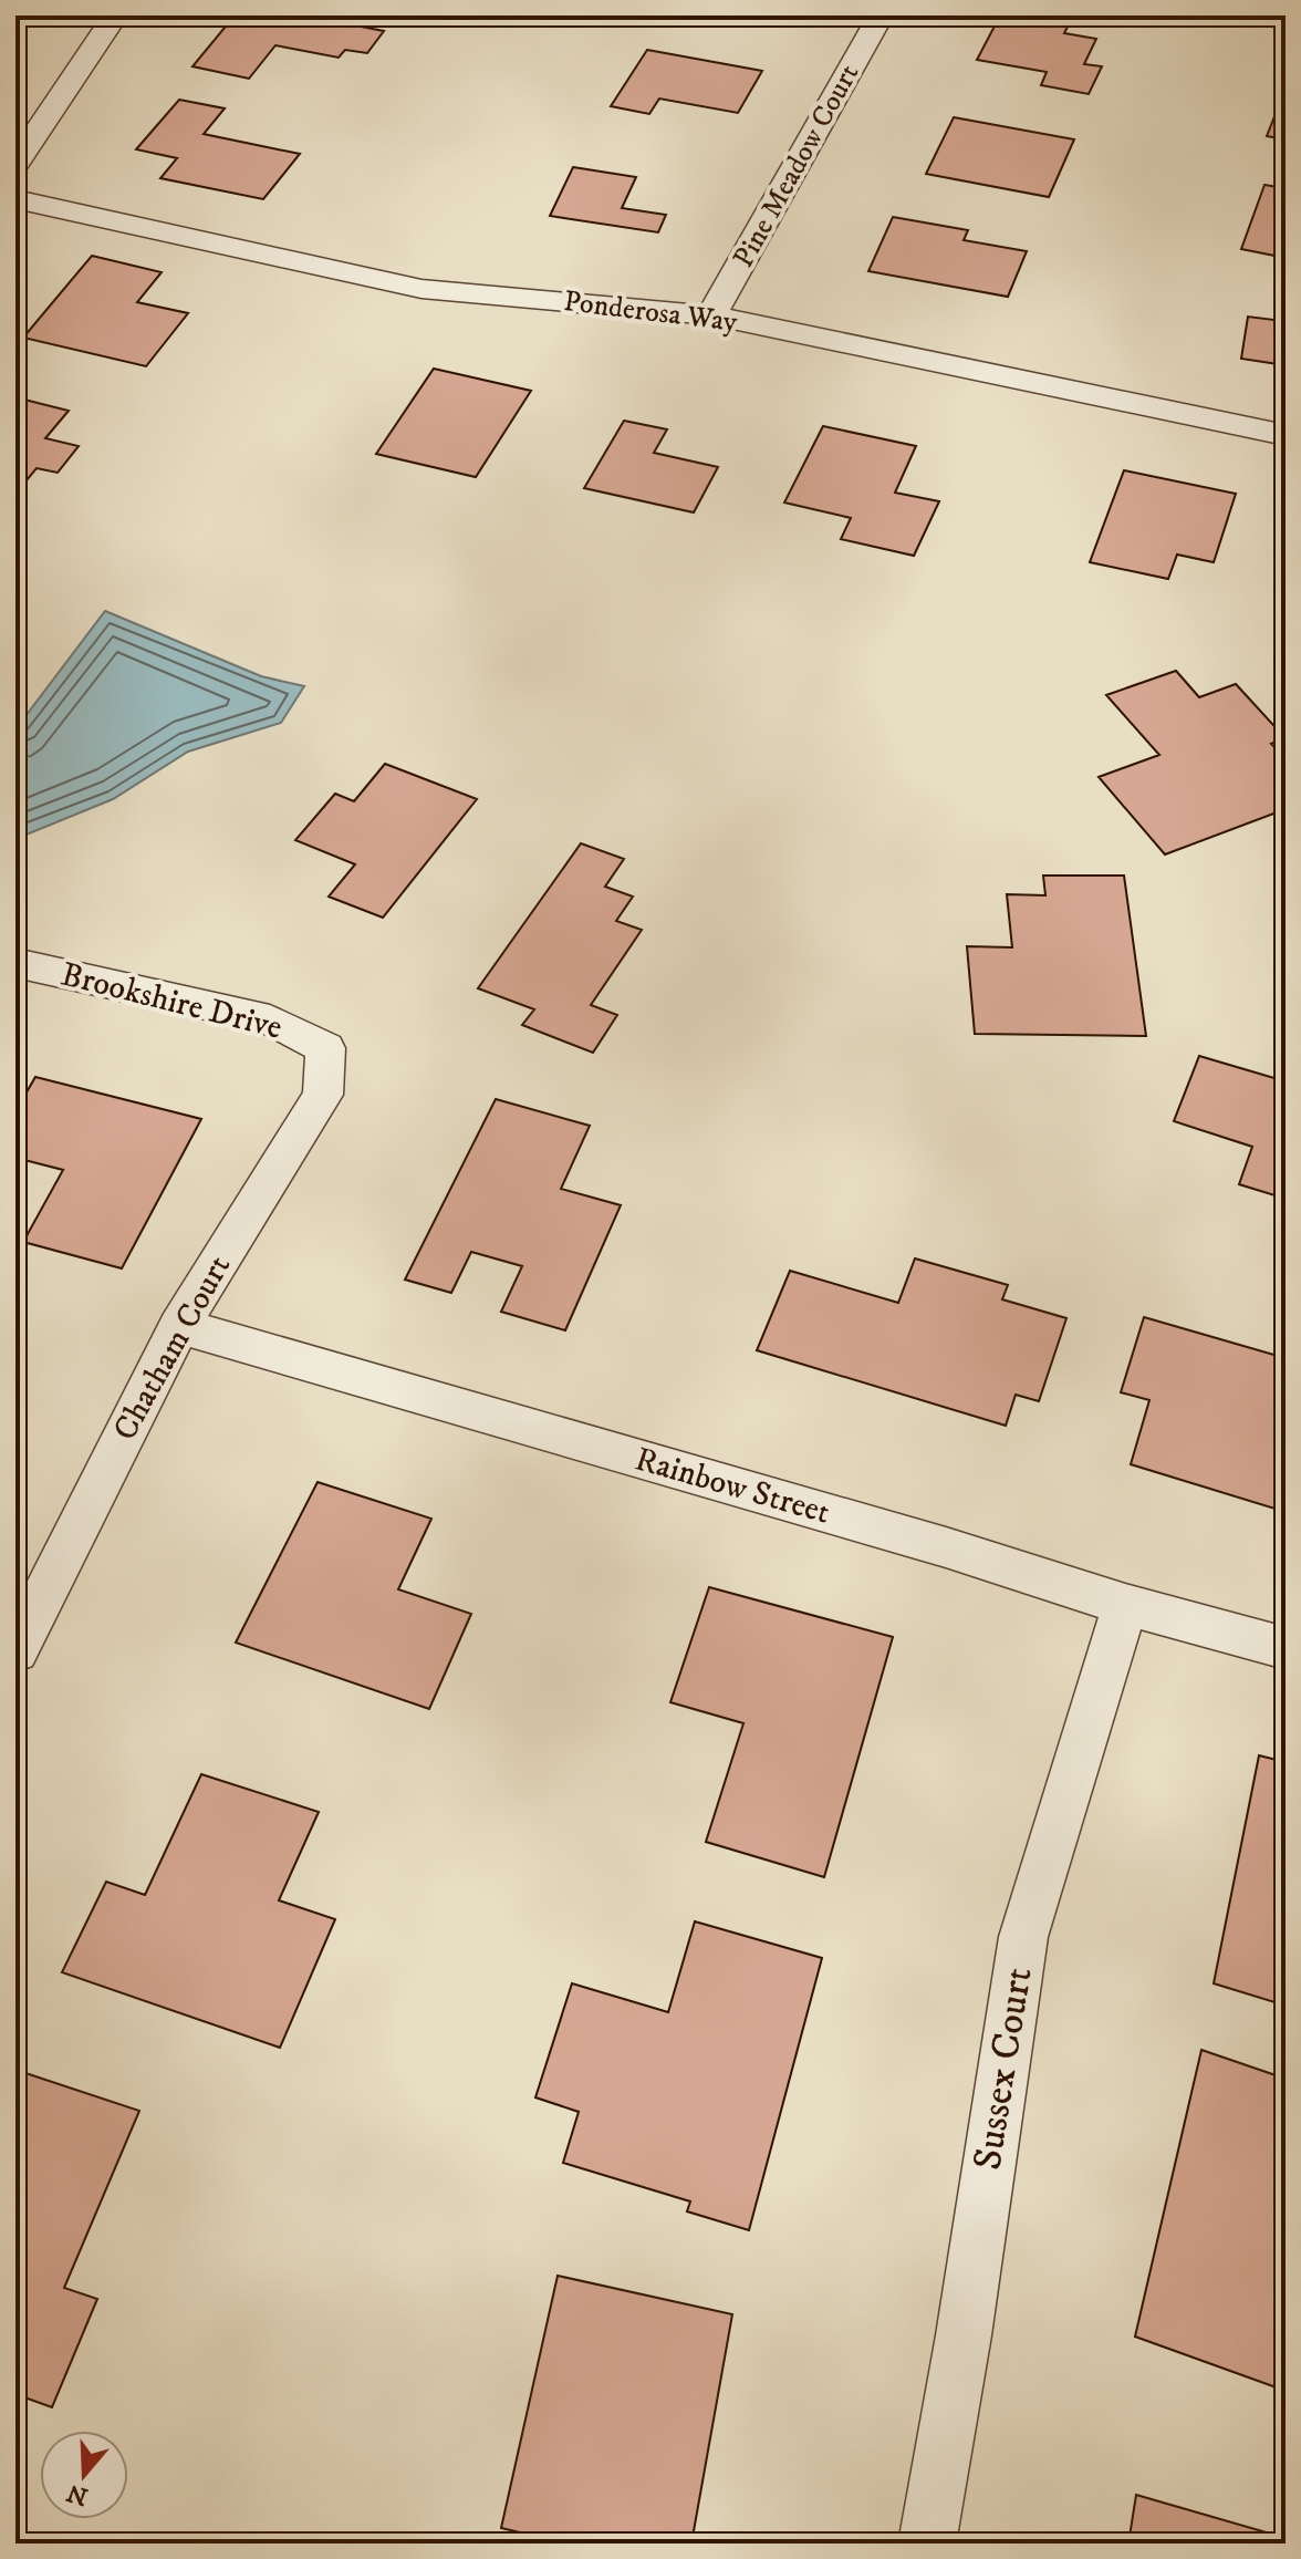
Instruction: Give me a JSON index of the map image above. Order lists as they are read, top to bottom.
{
  "streets": {
    "street": [
      "Pine Meadow Court",
      "Ponderosa Way",
      "Brookshire Drive",
      "Chatham Court",
      "Rainbow Street",
      "Sussex Court"
    ]
  },
  "crossings": [
    ["Pine Meadow Court", "Ponderosa Way"],
    ["Brookshire Drive", "Chatham Court"],
    ["Chatham Court", "Rainbow Street"],
    ["Rainbow Street", "Sussex Court"]
  ],
  "north": "bottom"
}
